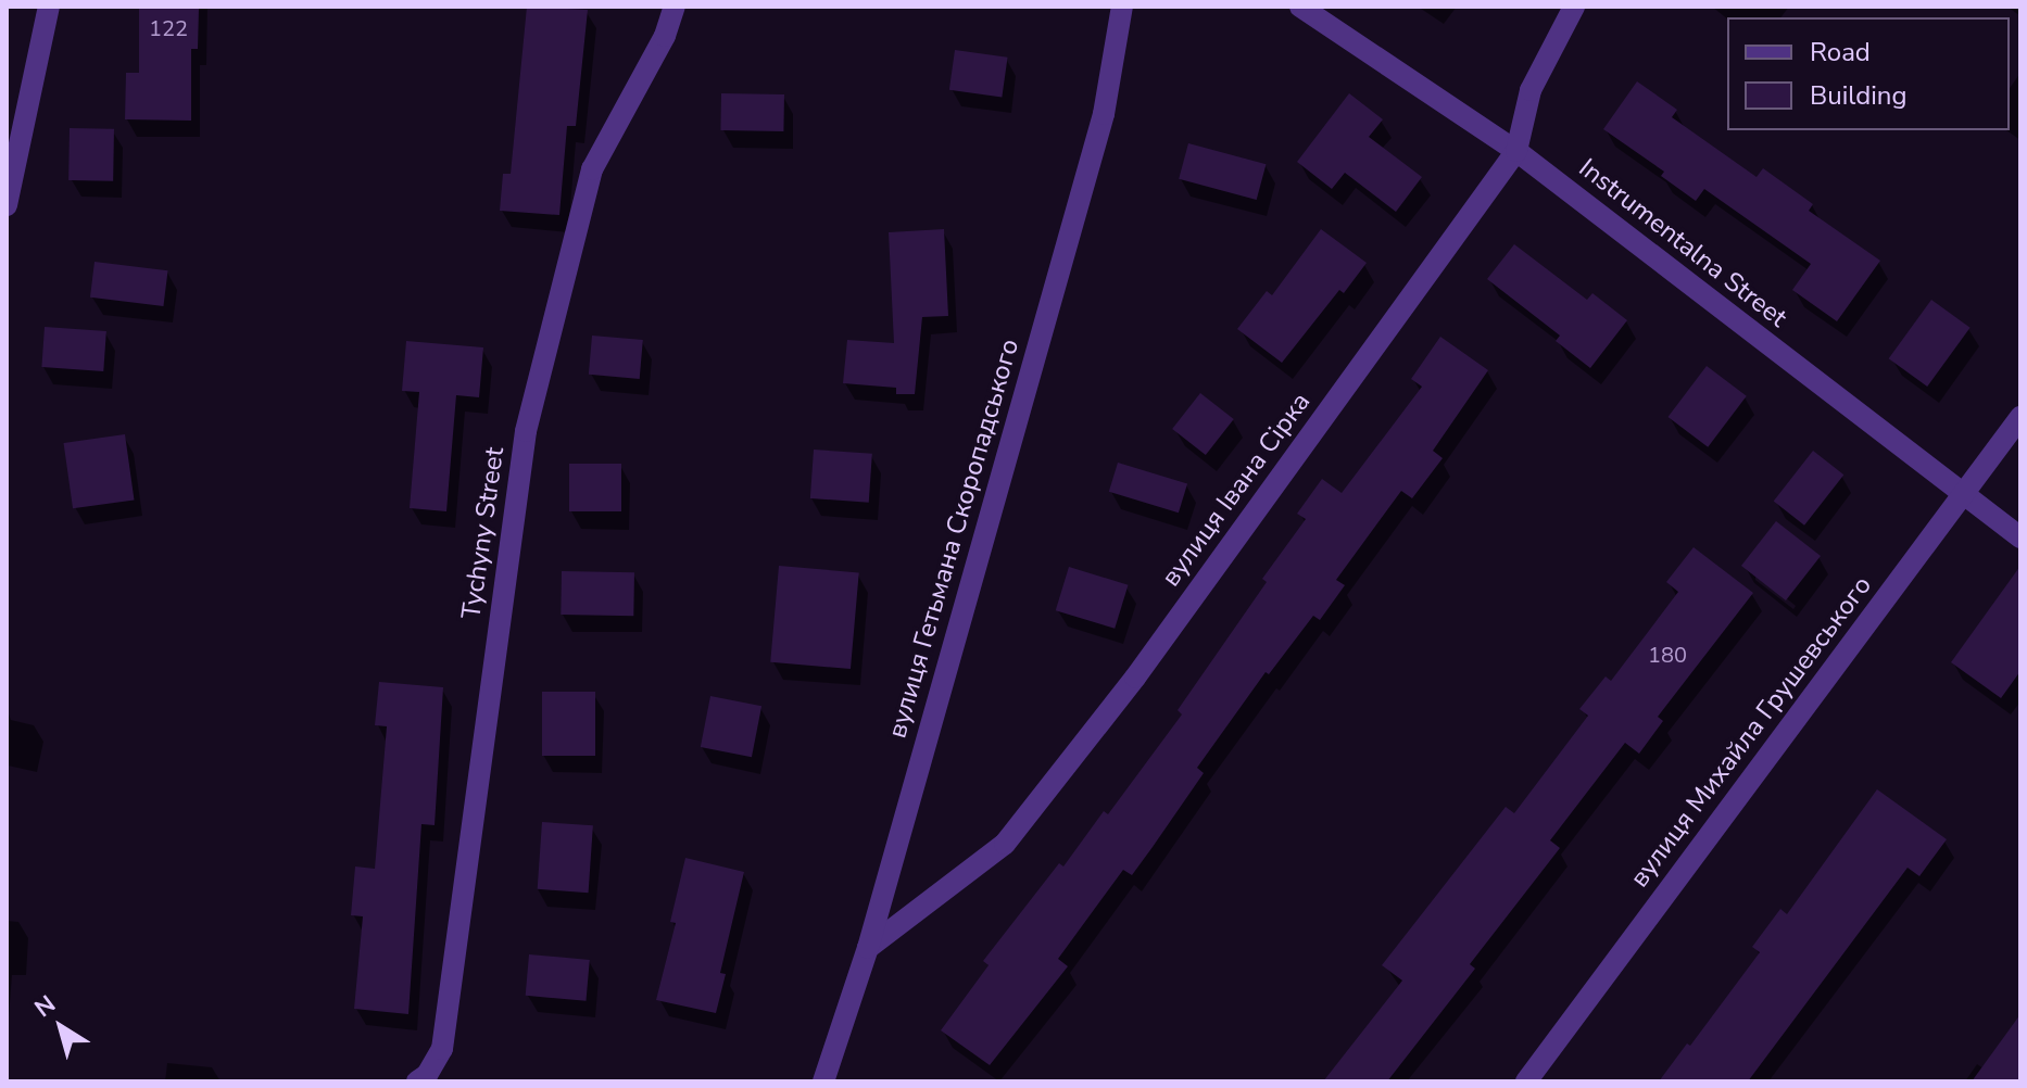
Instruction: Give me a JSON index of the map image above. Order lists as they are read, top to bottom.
{
  "streets": {
    "street": [
      "Instrumentalna Street",
      "вулиця Івана Сірка",
      "Tychyny Street",
      "вулиця Гетьмана Скоропадського",
      "вулиця Михайла Грушевського"
    ]
  },
  "crossings": [
    ["Instrumentalna Street", "вулиця Івана Сірка"],
    ["Instrumentalna Street", "вулиця Михайла Грушевського"],
    ["вулиця Івана Сірка", "вулиця Гетьмана Скоропадського"]
  ],
  "house_numbers": ["122", "180"],
  "legend": ["Road", "Building"],
  "north": "top left"
}
